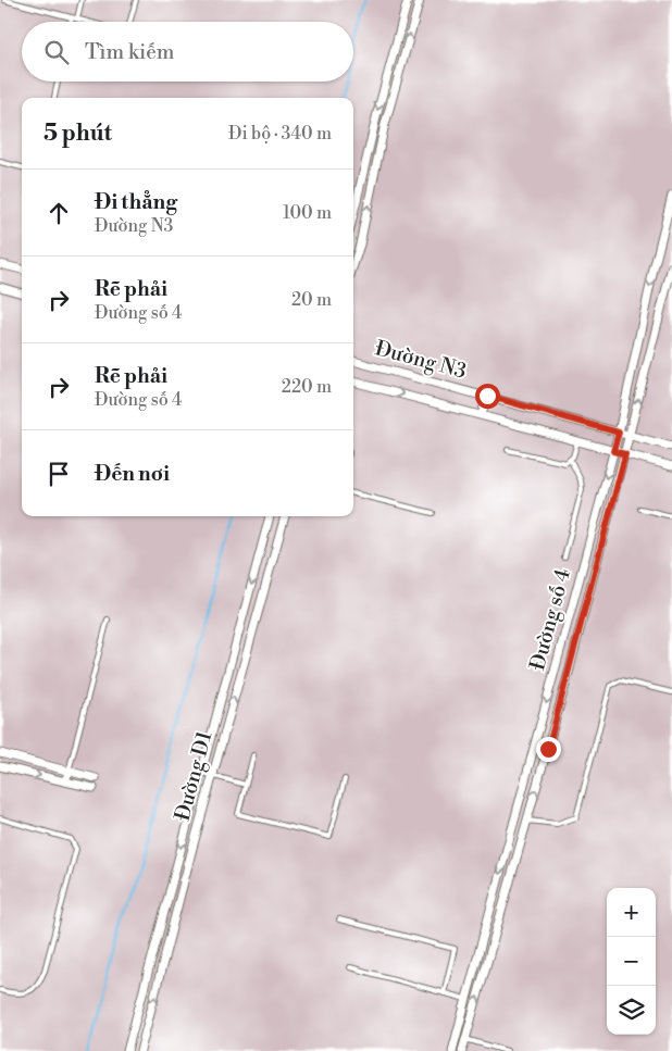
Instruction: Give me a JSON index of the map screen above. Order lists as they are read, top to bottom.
{
  "streets": {
    "street": ["Đường N3", "Đường số 4", "Đường D1"]
  },
  "crossings": [
    ["Đường N3", "Đường số 4"]
  ],
  "page": {
    "search": "Tìm kiếm",
    "heading": ["5 phút", "Đi bộ · 340 m"],
    "list": [
      ["Đi thẳng", "Đường N3", "100 m"],
      ["Rẽ phải", "Đường số 4", "20 m"],
      ["Rẽ phải", "Đường số 4", "220 m"],
      "Đến nơi"
    ],
    "map_buttons": ["+", "−"]
  }
}
